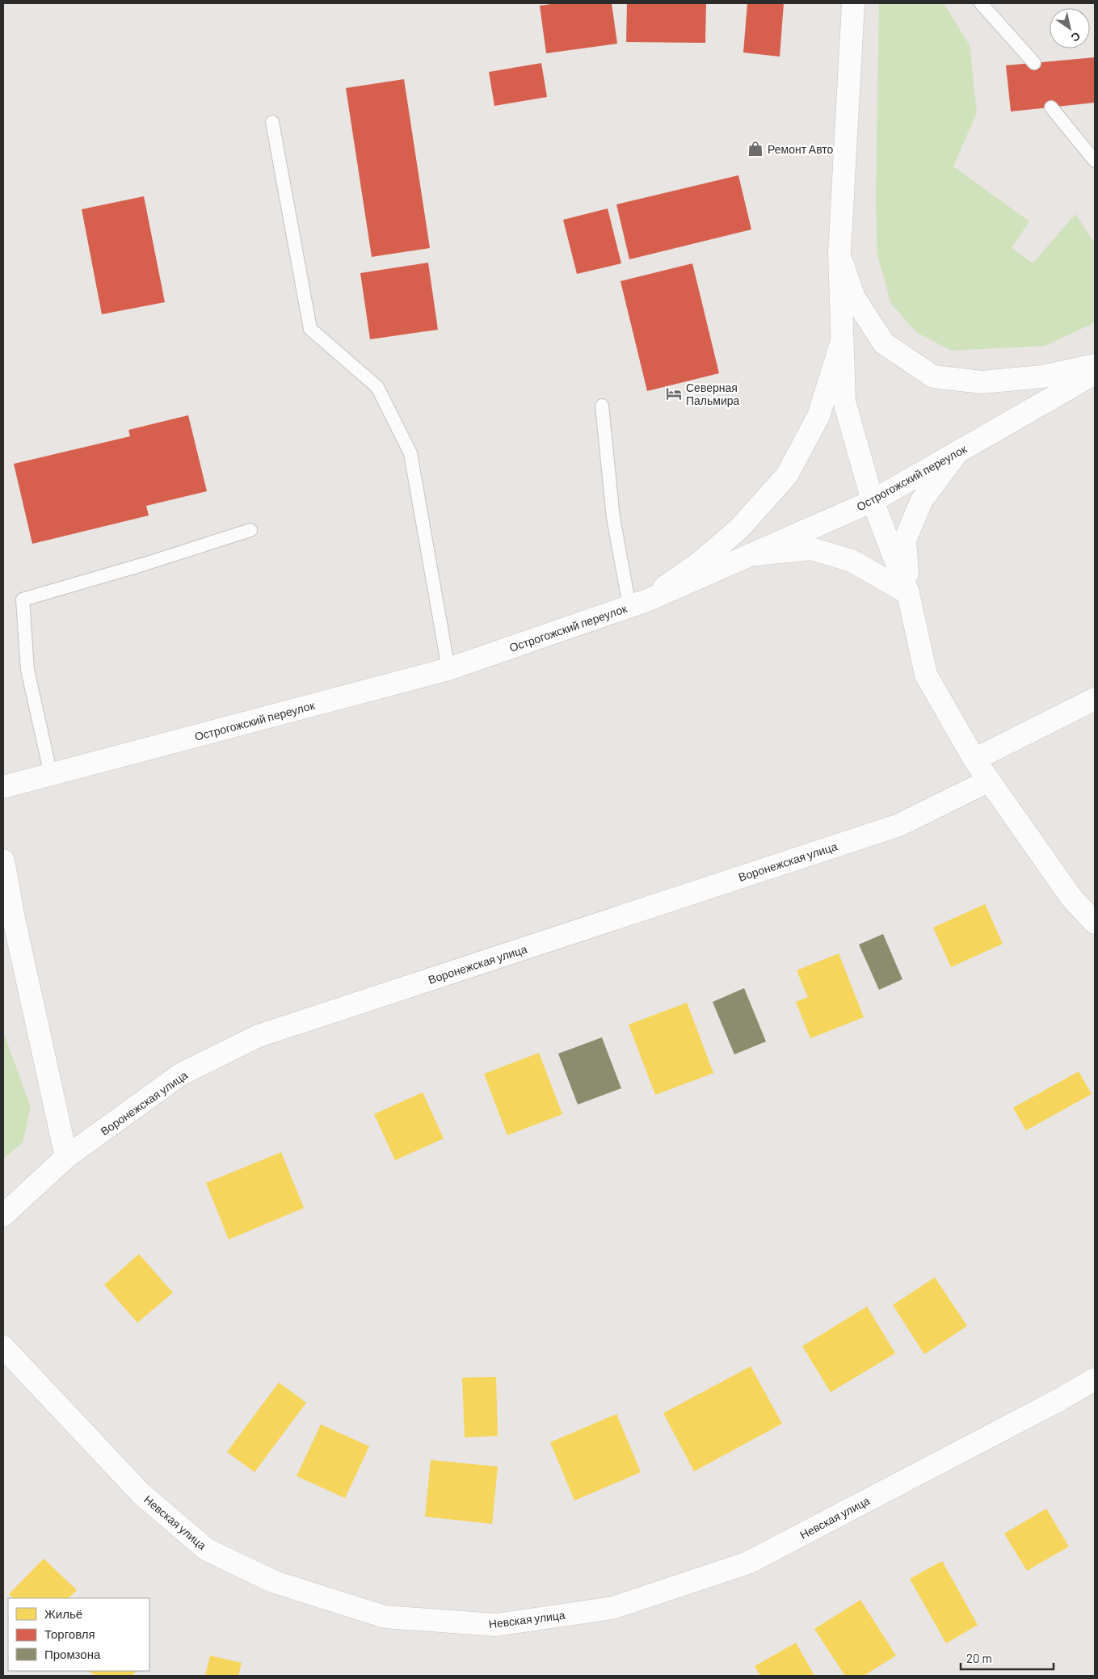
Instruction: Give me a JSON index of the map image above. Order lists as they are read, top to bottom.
{
  "streets": {
    "street": ["Острогожский переулок", "Воронежская улица", "Невская улица"]
  },
  "places": {
    "shop": ["Ремонт Авто"],
    "hotel": ["Северная Пальмира"]
  },
  "legend": ["Жильё", "Торговля", "Промзона"],
  "scale_bar": "20 m",
  "north": "bottom right"
}
